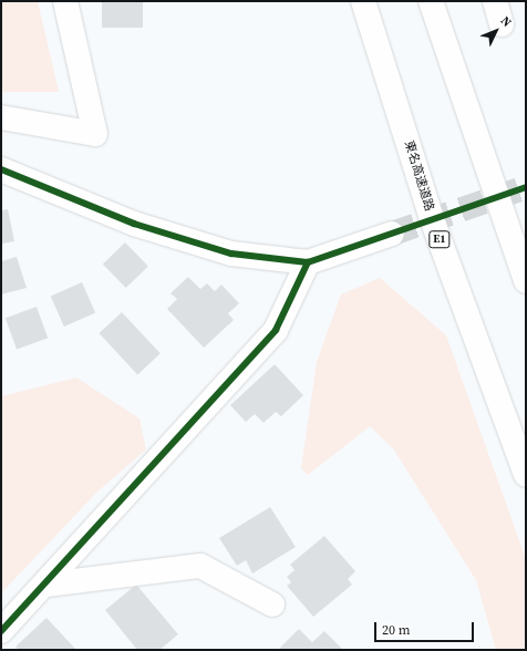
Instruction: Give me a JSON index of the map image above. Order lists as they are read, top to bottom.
{
  "streets": {
    "main road": ["東名高速道路", "E1"]
  },
  "scale_bar": "20 m",
  "north": "top right"
}
